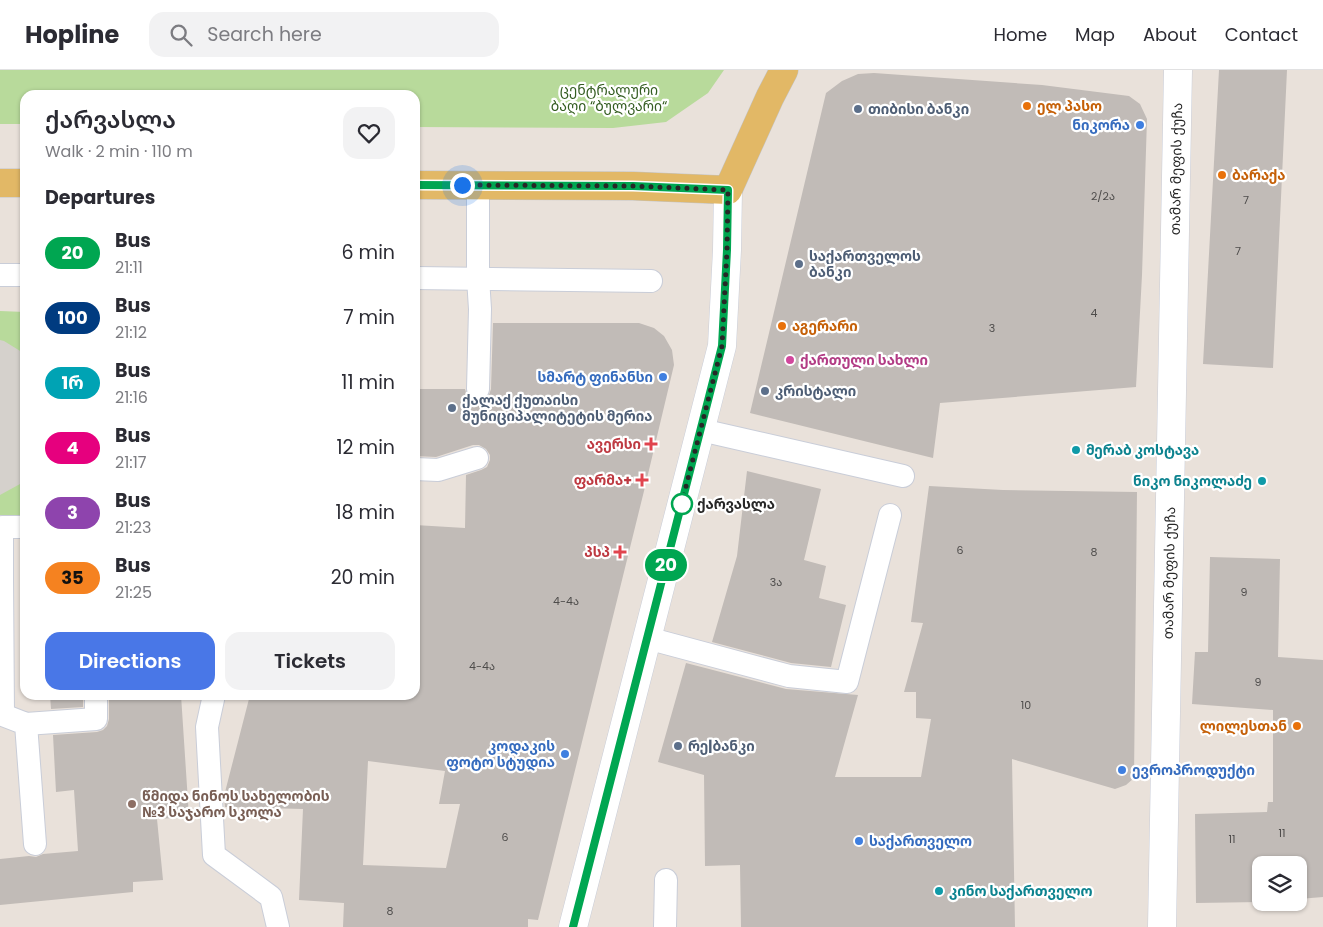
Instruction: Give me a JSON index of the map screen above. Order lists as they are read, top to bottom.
{
  "streets": {
    "main road": ["თამარ მეფის ქუჩა"]
  },
  "parks": ["ცენტრალური ბაღი “ბულვარი“"],
  "places": {
    "other": [
      "ელ პასო",
      "თიბისი ბანკი",
      "ნიკორა",
      "ბარაქა",
      "საქართველოს ბანკი",
      "აგერარი",
      "ქართული სახლი",
      "სმარტ ფინანსი",
      "კრისტალი",
      "ქალაქ ქუთაისი მუნიციპალიტეტის მერია",
      "მერაბ კოსტავა",
      "ნიკო ნიკოლაძე",
      "ქარვასლა",
      "ლილესთან",
      "რე|ბანკი",
      "კოდაკის ფოტო სტუდია",
      "ევროპროდუქტი",
      "წმიდა ნინოს სახელობის №3 საჯარო სკოლა",
      "საქართველო",
      "კინო საქართველო"
    ],
    "health": ["ავერსი", "ფარმა+", "პსპ"]
  },
  "lines": ["bus line 20"],
  "house_numbers": [
    "2/2ა",
    "7",
    "7",
    "4",
    "3",
    "6",
    "8",
    "3ა",
    "9",
    "4-4ა",
    "4-4ა",
    "9",
    "10",
    "11",
    "6",
    "11",
    "8"
  ],
  "page": {
    "header": "Hopline",
    "search": "Search here",
    "nav": [
      "Home",
      "Map",
      "About",
      "Contact"
    ],
    "on_map": "20",
    "heading": [
      ["ქარვასლა", "Walk · 2 min · 110 m"],
      "Departures"
    ],
    "list": [
      {
        "mark": "20",
        "name": "Bus",
        "note": "21:11",
        "value": "6 min"
      },
      {
        "mark": "100",
        "name": "Bus",
        "note": "21:12",
        "value": "7 min"
      },
      {
        "mark": "1რ",
        "name": "Bus",
        "note": "21:16",
        "value": "11 min"
      },
      {
        "mark": "4",
        "name": "Bus",
        "note": "21:17",
        "value": "12 min"
      },
      {
        "mark": "3",
        "name": "Bus",
        "note": "21:23",
        "value": "18 min"
      },
      {
        "mark": "35",
        "name": "Bus",
        "note": "21:25",
        "value": "20 min"
      }
    ],
    "buttons": ["Directions", "Tickets"]
  }
}
